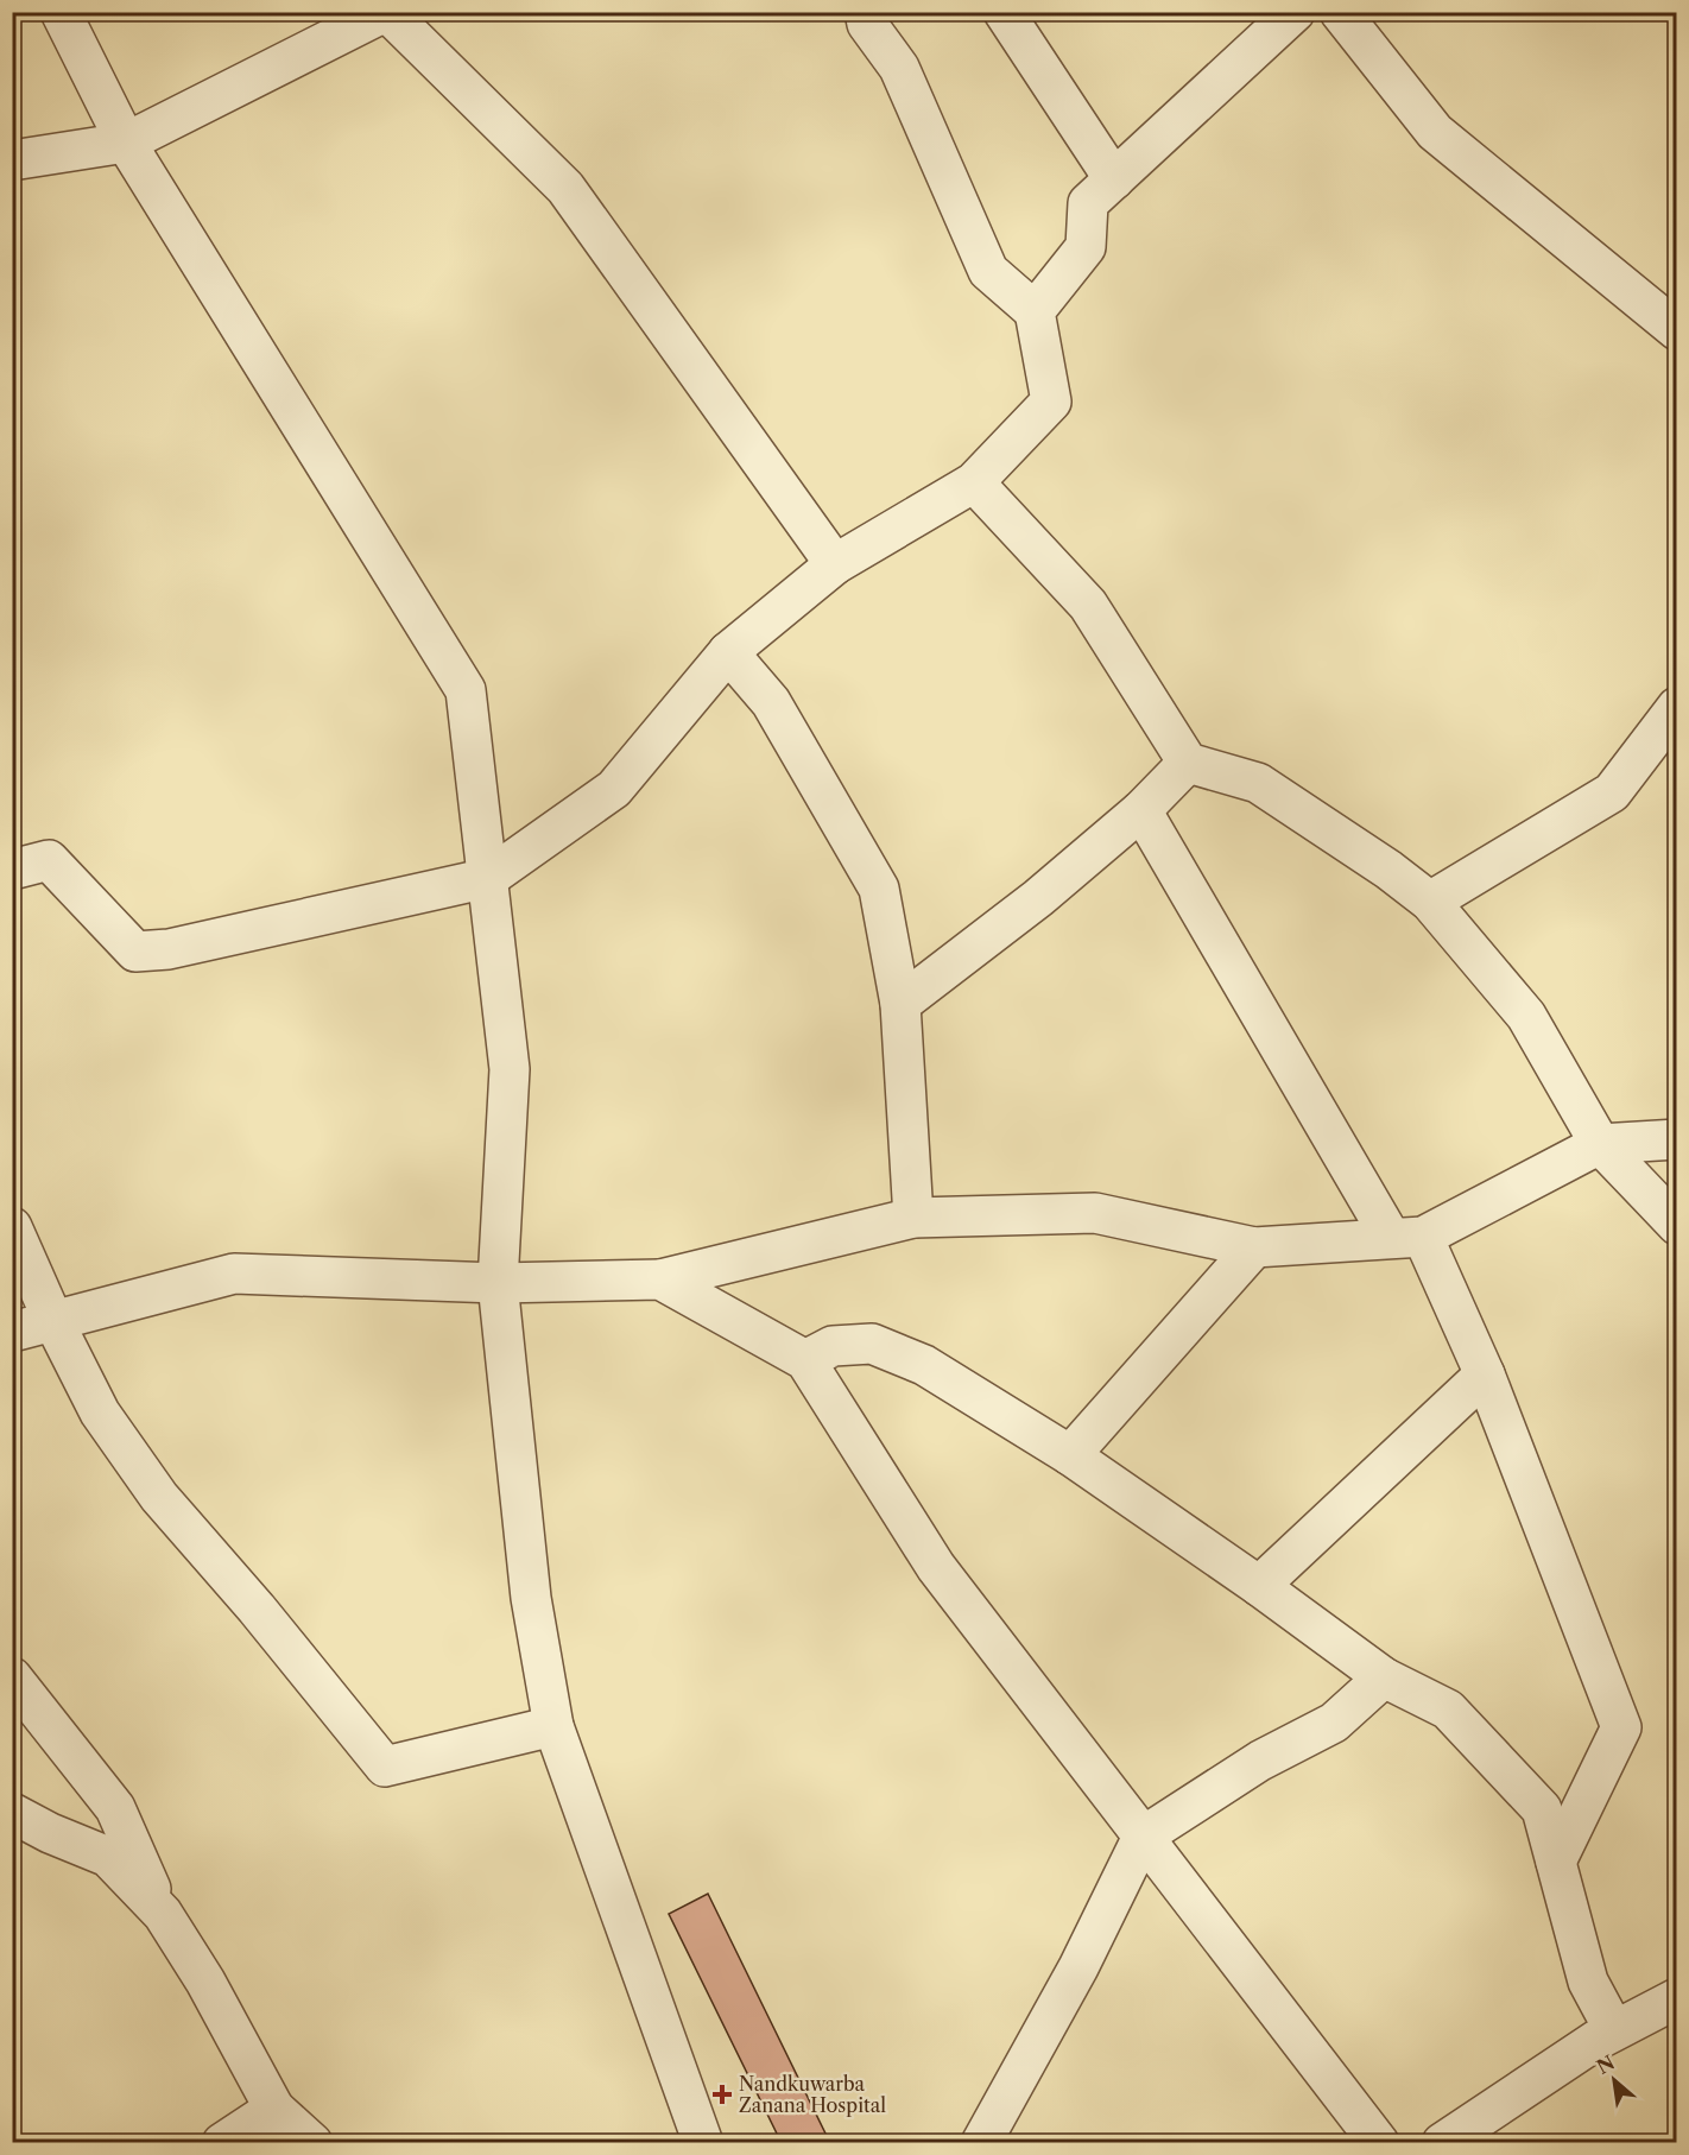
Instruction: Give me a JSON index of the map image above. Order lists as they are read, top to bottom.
{
  "places": {
    "health": ["Nandkuwarba Zanana Hospital"]
  },
  "north": "top left"
}
